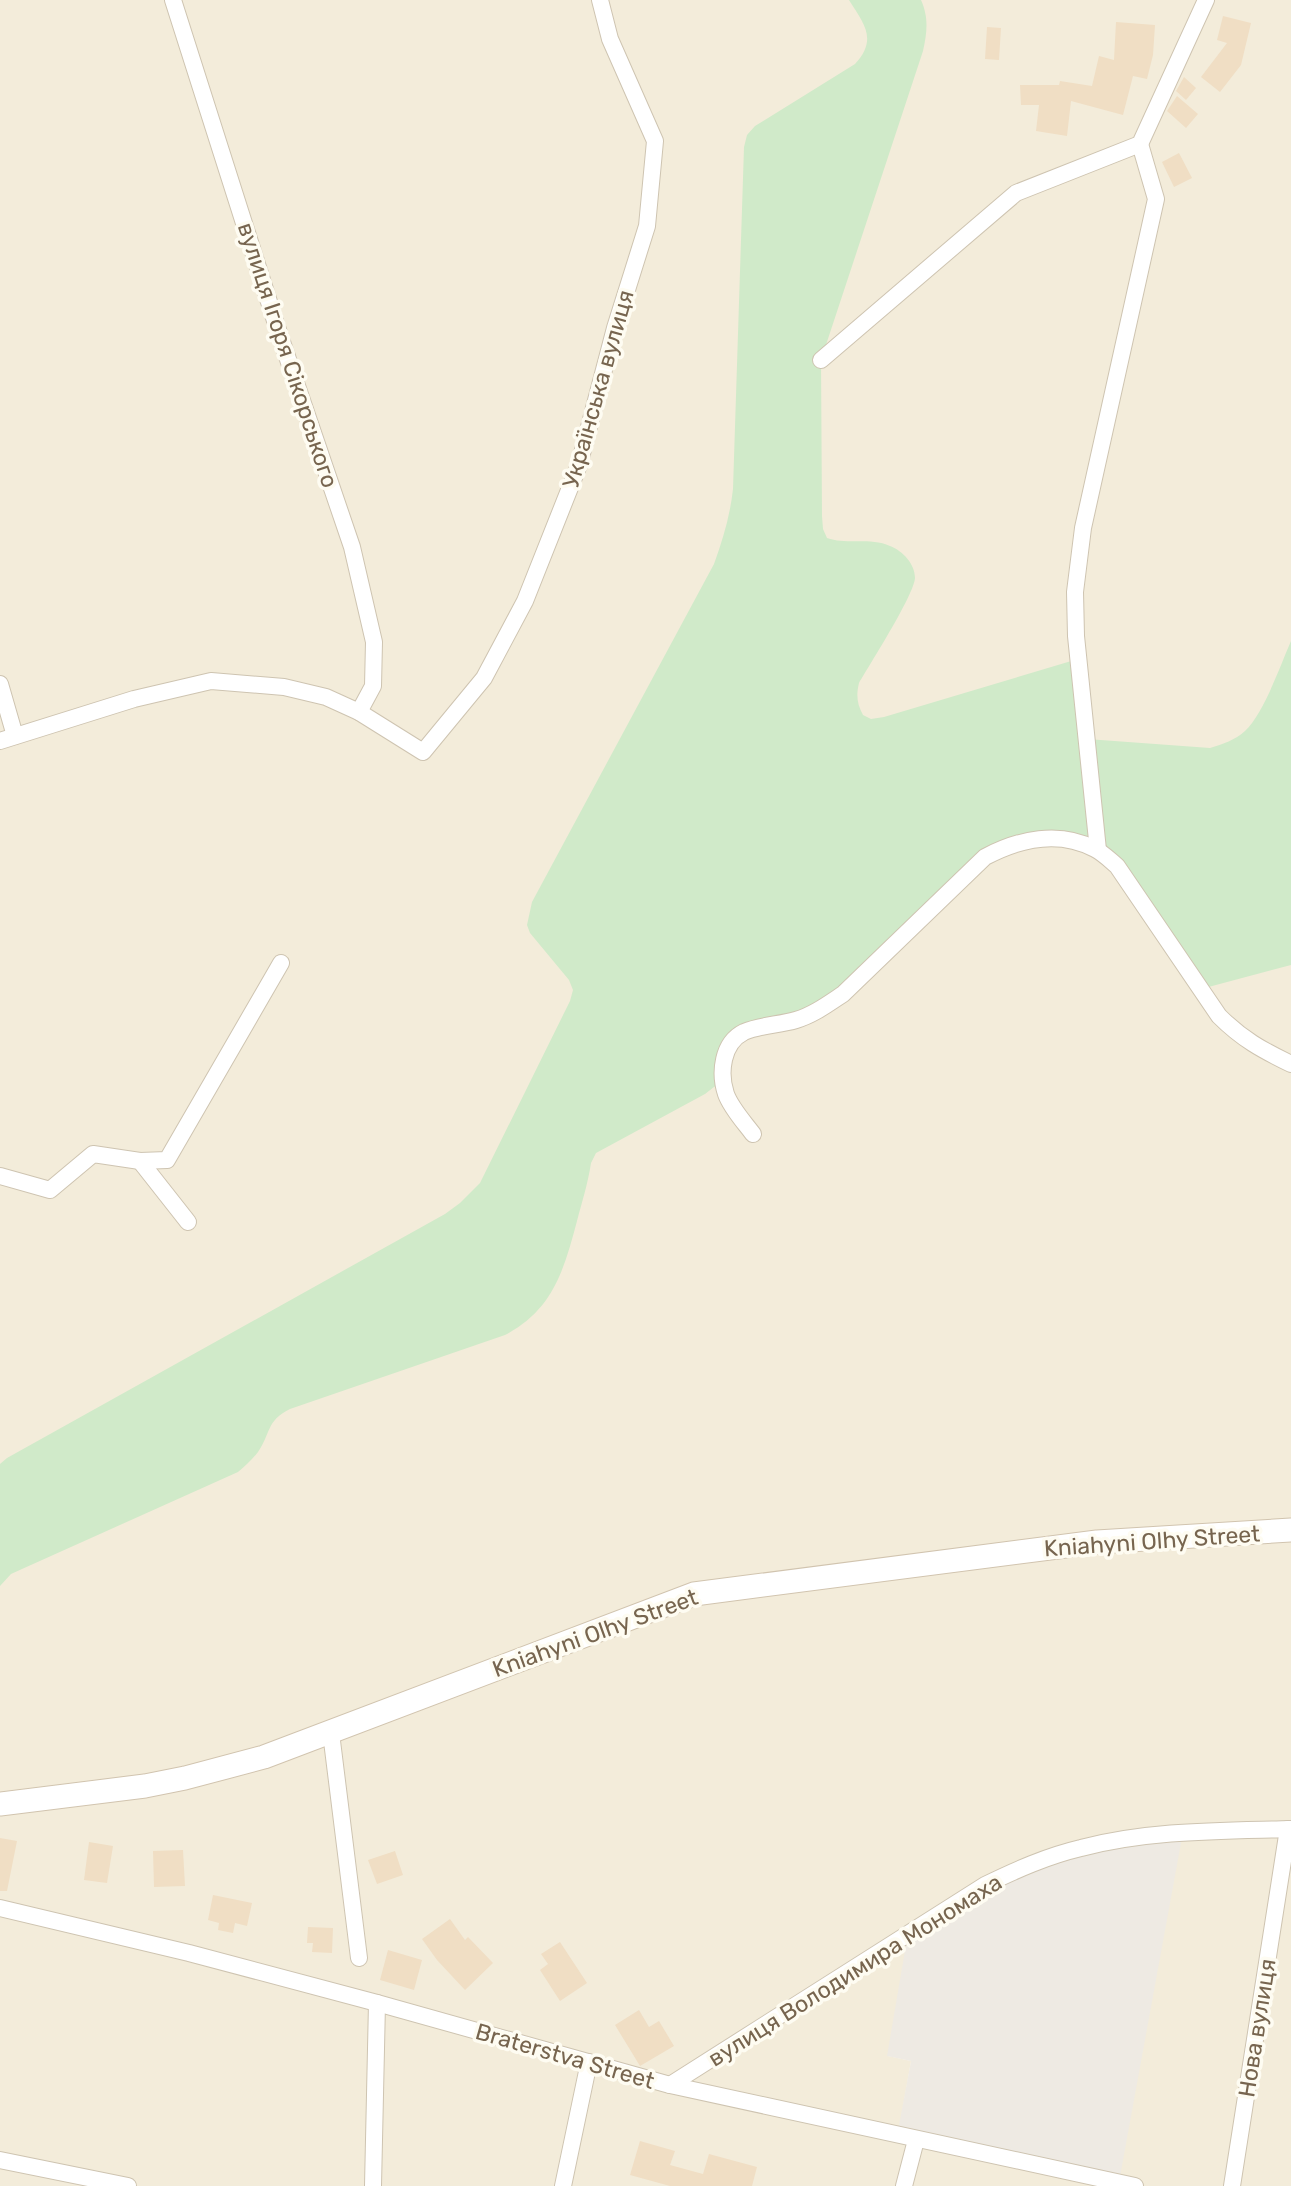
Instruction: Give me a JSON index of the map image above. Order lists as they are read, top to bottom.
{
  "streets": {
    "street": [
      "вулиця Ігоря Сікорського",
      "Українська вулиця",
      "Kniahyni Olhy Street",
      "вулиця Володимира Мономаха",
      "Нова вулиця",
      "Braterstva Street"
    ]
  },
  "crossings": [
    ["вулиця Ігоря Сікорського", "Українська вулиця"],
    ["вулиця Володимира Мономаха", "Нова вулиця"],
    ["вулиця Володимира Мономаха", "Braterstva Street"]
  ]
}
